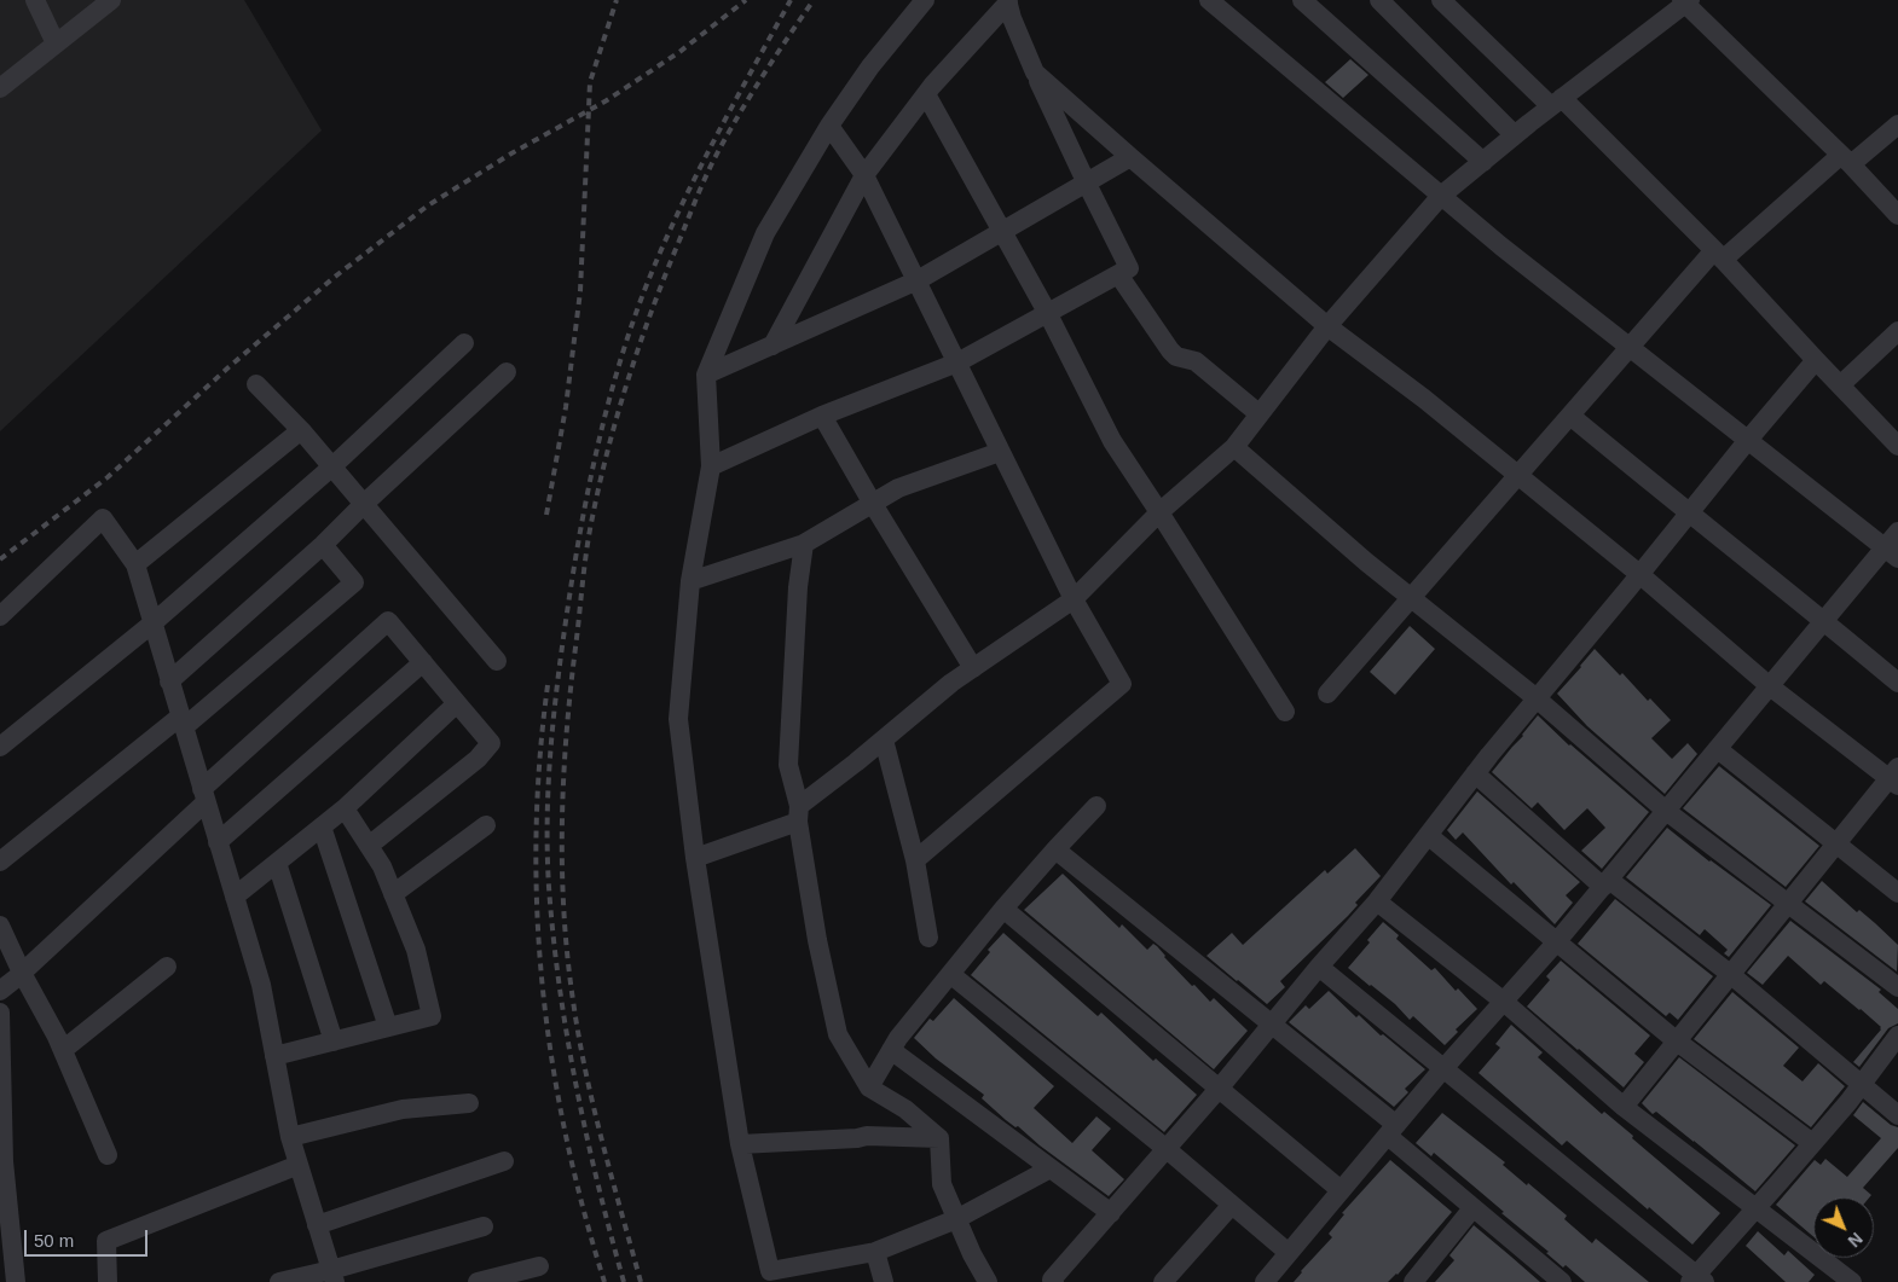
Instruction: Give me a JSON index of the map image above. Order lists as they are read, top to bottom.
{
  "scale_bar": "50 m",
  "north": "bottom right"
}
